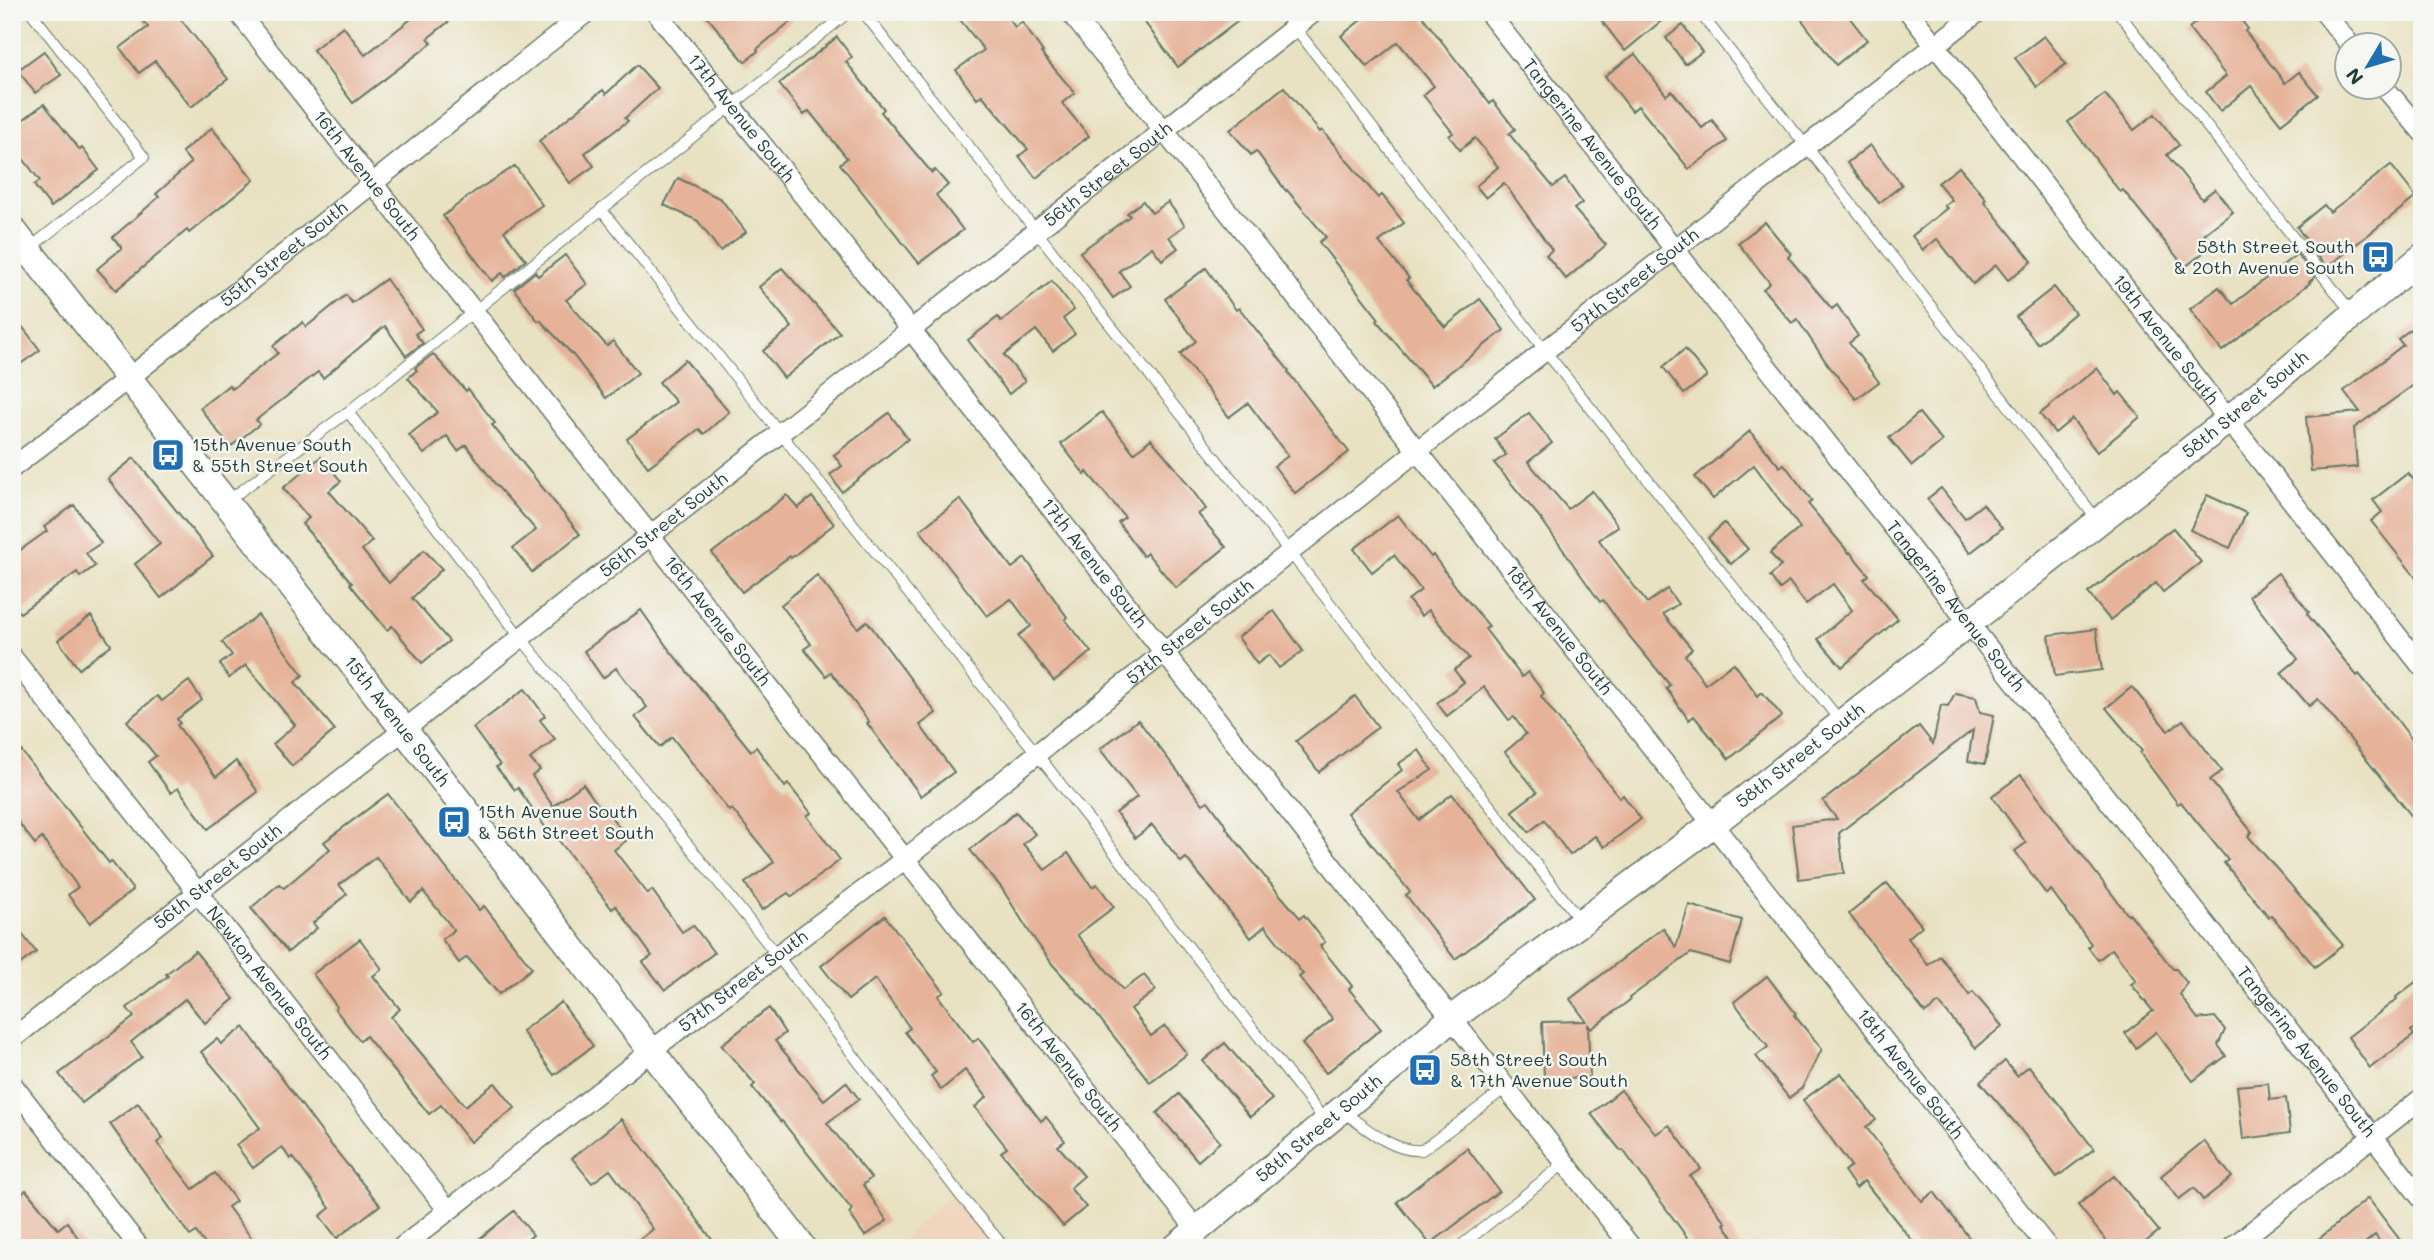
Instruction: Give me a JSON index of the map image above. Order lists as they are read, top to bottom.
{
  "streets": {
    "street": [
      "17th Avenue South",
      "Tangerine Avenue South",
      "56th Street South",
      "16th Avenue South",
      "55th Street South",
      "57th Street South",
      "19th Avenue South",
      "58th Street South",
      "18th Avenue South",
      "15th Avenue South",
      "Newton Avenue South"
    ]
  },
  "crossings": [
    ["17th Avenue South", "56th Street South"],
    ["17th Avenue South", "57th Street South"],
    ["17th Avenue South", "58th Street South"],
    ["Tangerine Avenue South", "57th Street South"],
    ["Tangerine Avenue South", "58th Street South"],
    ["56th Street South", "16th Avenue South"],
    ["56th Street South", "18th Avenue South"],
    ["56th Street South", "15th Avenue South"],
    ["56th Street South", "Newton Avenue South"],
    ["16th Avenue South", "55th Street South"],
    ["16th Avenue South", "57th Street South"],
    ["16th Avenue South", "58th Street South"],
    ["55th Street South", "15th Avenue South"],
    ["57th Street South", "19th Avenue South"],
    ["57th Street South", "18th Avenue South"],
    ["57th Street South", "15th Avenue South"],
    ["57th Street South", "Newton Avenue South"],
    ["19th Avenue South", "58th Street South"],
    ["58th Street South", "18th Avenue South"]
  ],
  "places": {
    "bus stop": [
      "58th Street South & 20th Avenue South",
      "15th Avenue South & 55th Street South",
      "15th Avenue South & 56th Street South",
      "58th Street South & 17th Avenue South"
    ]
  },
  "north": "bottom left"
}
